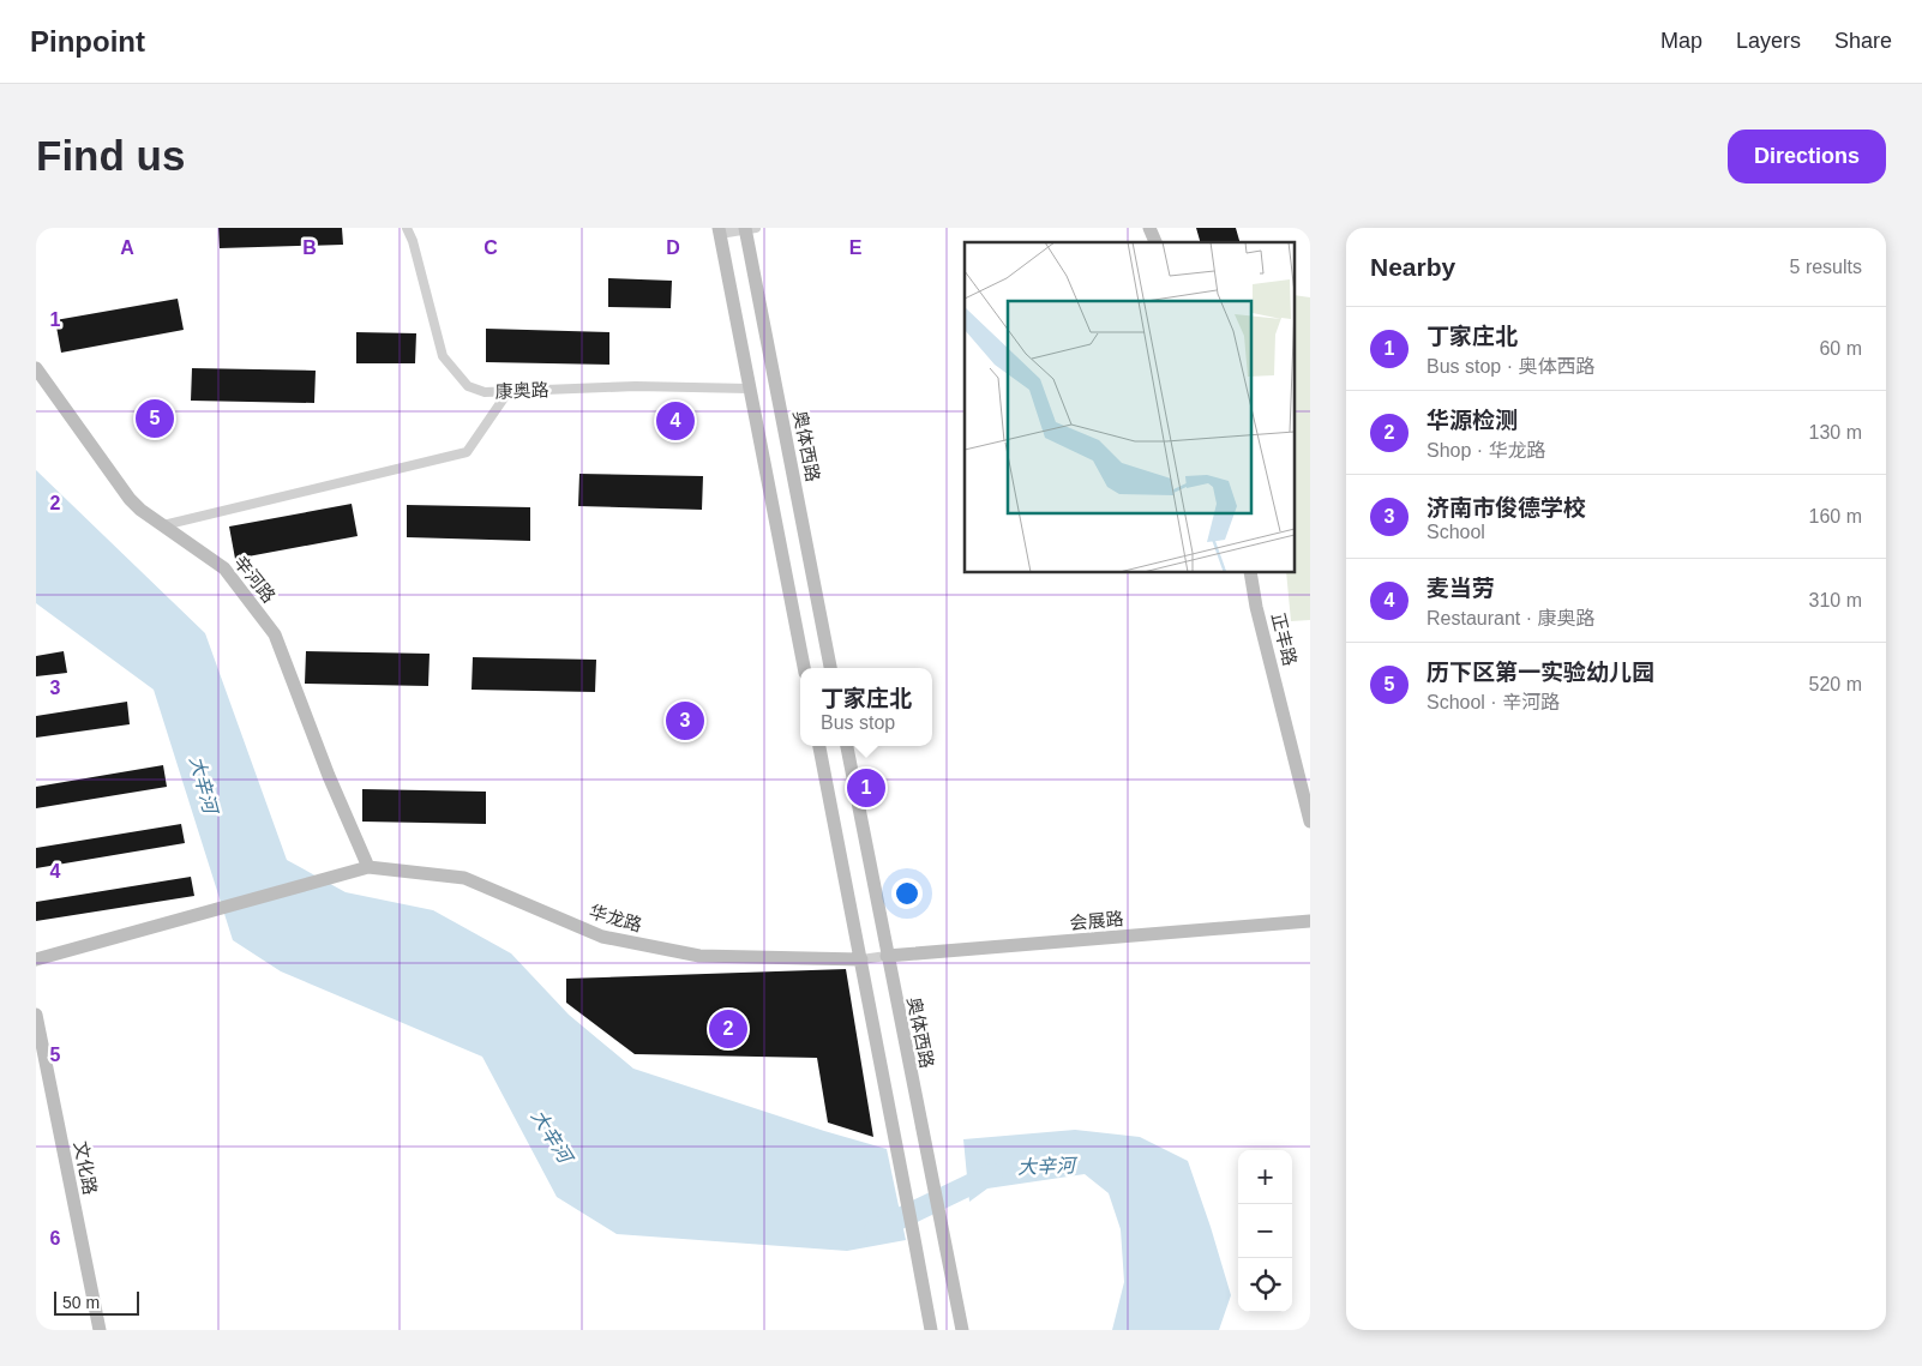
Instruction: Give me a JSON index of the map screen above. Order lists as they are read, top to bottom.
{
  "streets": {
    "main road": [
      "奥体西路",
      "辛河路",
      "正丰路",
      "华龙路",
      "会展路",
      "文化路"
    ],
    "street": ["康奥路"]
  },
  "crossings": [
    ["奥体西路", "会展路"],
    ["辛河路", "华龙路"]
  ],
  "water": ["大辛河"],
  "scale_bar": "50 m",
  "page": {
    "header": "Pinpoint",
    "nav": ["Map", "Layers", "Share"],
    "buttons": "Directions",
    "title": "Find us",
    "heading": ["Nearby", "5 results"],
    "list": [
      {
        "mark": "1",
        "name": "丁家庄北",
        "note": "Bus stop · 奥体西路",
        "value": "60 m"
      },
      {
        "mark": "2",
        "name": "华源检测",
        "note": "Shop · 华龙路",
        "value": "130 m"
      },
      {
        "mark": "3",
        "name": "济南市俊德学校",
        "note": "School",
        "value": "160 m"
      },
      {
        "mark": "4",
        "name": "麦当劳",
        "note": "Restaurant · 康奥路",
        "value": "310 m"
      },
      {
        "mark": "5",
        "name": "历下区第一实验幼儿园",
        "note": "School · 辛河路",
        "value": "520 m"
      }
    ],
    "pins": [
      "5",
      "4",
      "3",
      "1",
      "2"
    ],
    "popup": ["丁家庄北", "Bus stop"],
    "map_buttons": ["+", "−"],
    "scale": "50 m"
  },
  "grid": {
    "columns": [
      "A",
      "B",
      "C",
      "D",
      "E"
    ],
    "rows": [
      "1",
      "2",
      "3",
      "4",
      "5",
      "6"
    ]
  }
}
